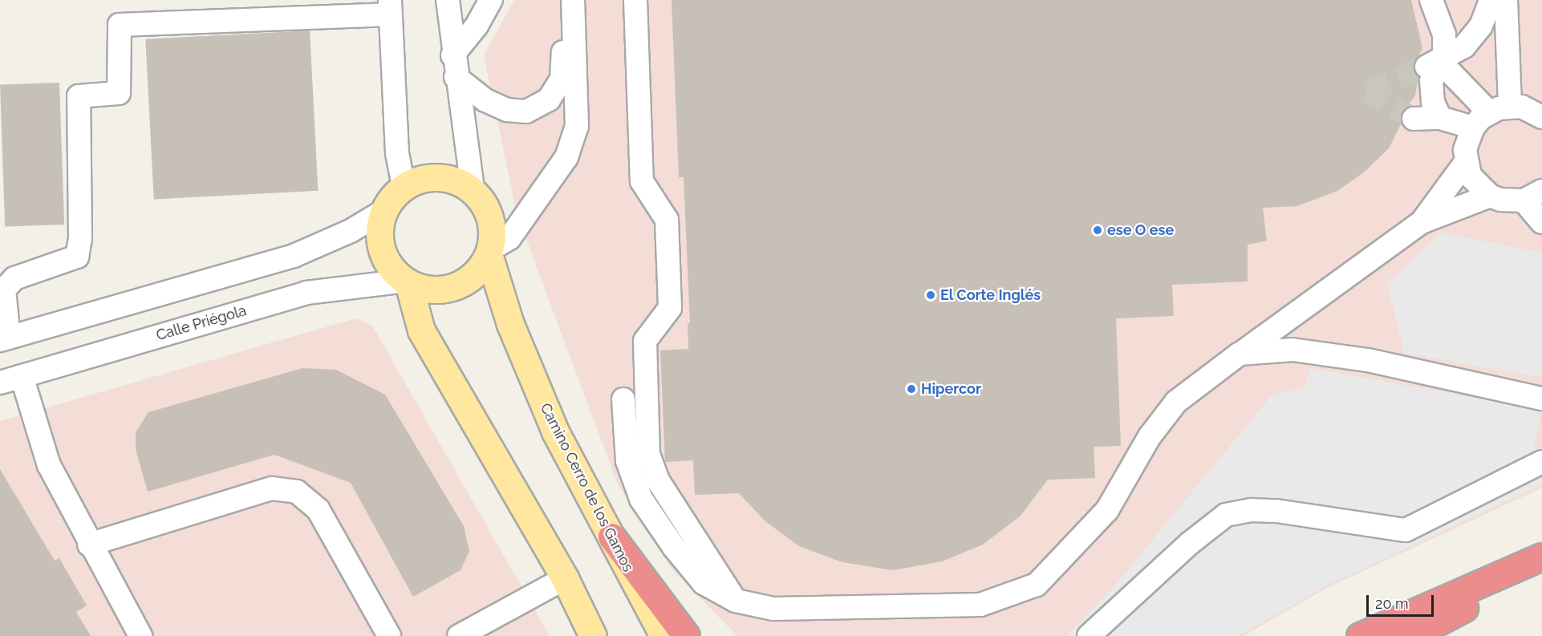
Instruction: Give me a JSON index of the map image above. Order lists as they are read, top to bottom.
{
  "streets": {
    "main road": ["Camino Cerro de los Gamos"],
    "street": ["Calle Priégola"]
  },
  "crossings": [
    ["Calle Priégola", "Camino Cerro de los Gamos"]
  ],
  "places": ["ese O ese", "El Corte Inglés", "Hipercor"],
  "scale_bar": "20 m"
}
